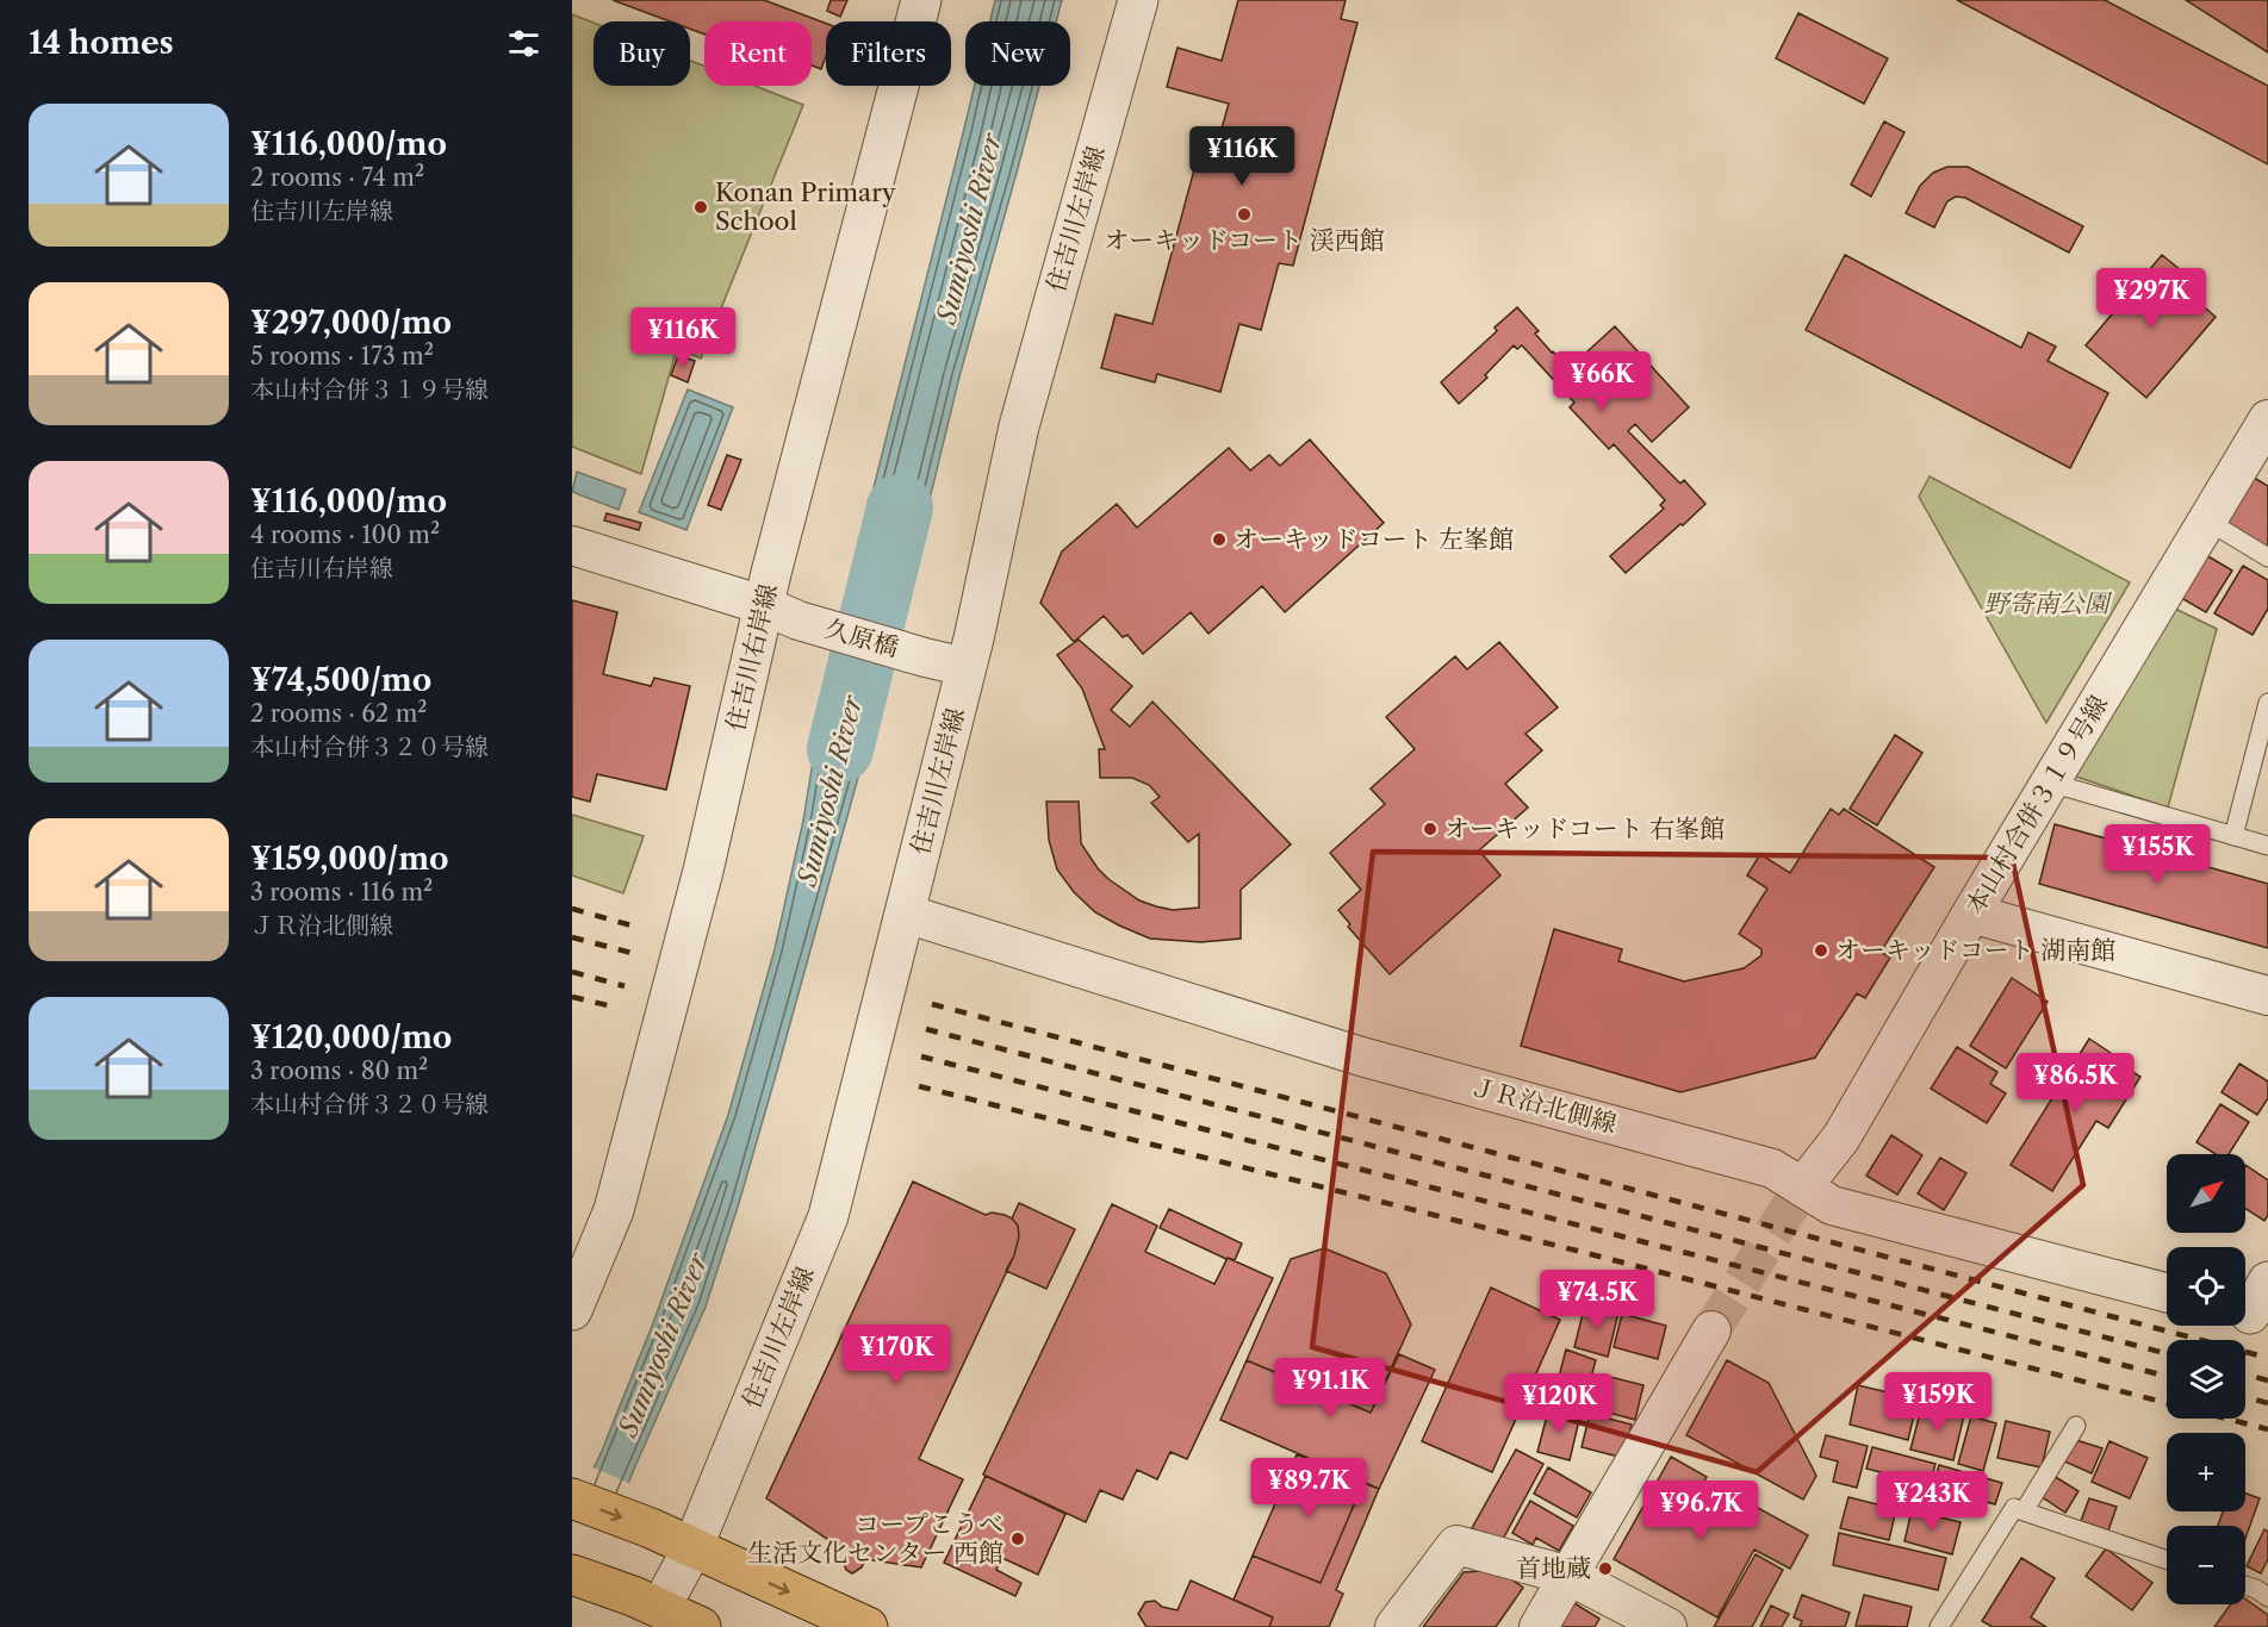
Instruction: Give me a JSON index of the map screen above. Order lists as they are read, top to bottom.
{
  "streets": {
    "street": [
      "住吉川左岸線",
      "久原橋",
      "住吉川右岸線",
      "本山村合併３１９号線",
      "ＪＲ沿北側線"
    ]
  },
  "crossings": [
    ["住吉川左岸線", "久原橋"],
    ["住吉川左岸線", "ＪＲ沿北側線"],
    ["久原橋", "住吉川右岸線"],
    ["本山村合併３１９号線", "ＪＲ沿北側線"]
  ],
  "water": ["Sumiyoshi River"],
  "parks": ["野寄南公園"],
  "places": [
    "Konan Primary School",
    "オーキッドコート 渓西館",
    "オーキッドコート 左峯館",
    "オーキッドコート 右峯館",
    "オーキッドコート 湖南館",
    "コープこうべ 生活文化センター 西館",
    "首地蔵"
  ],
  "north": "top right",
  "page": {
    "heading": "14 homes",
    "chip": [
      "Buy",
      "Rent",
      "Filters",
      "New"
    ],
    "list": [
      {
        "name": "¥116,000/mo",
        "note": "2 rooms · 74 m² · 住吉川左岸線"
      },
      {
        "name": "¥297,000/mo",
        "note": "5 rooms · 173 m² · 本山村合併３１９号線"
      },
      {
        "name": "¥116,000/mo",
        "note": "4 rooms · 100 m² · 住吉川右岸線"
      },
      {
        "name": "¥74,500/mo",
        "note": "2 rooms · 62 m² · 本山村合併３２０号線"
      },
      {
        "name": "¥159,000/mo",
        "note": "3 rooms · 116 m² · ＪＲ沿北側線"
      },
      {
        "name": "¥120,000/mo",
        "note": "3 rooms · 80 m² · 本山村合併３２０号線"
      }
    ],
    "price": [
      "¥116K",
      "¥297K",
      "¥116K",
      "¥66K",
      "¥155K",
      "¥86.5K",
      "¥74.5K",
      "¥170K",
      "¥91.1K",
      "¥159K",
      "¥120K",
      "¥89.7K",
      "¥243K",
      "¥96.7K"
    ],
    "map_buttons": ["+", "−"]
  }
}
